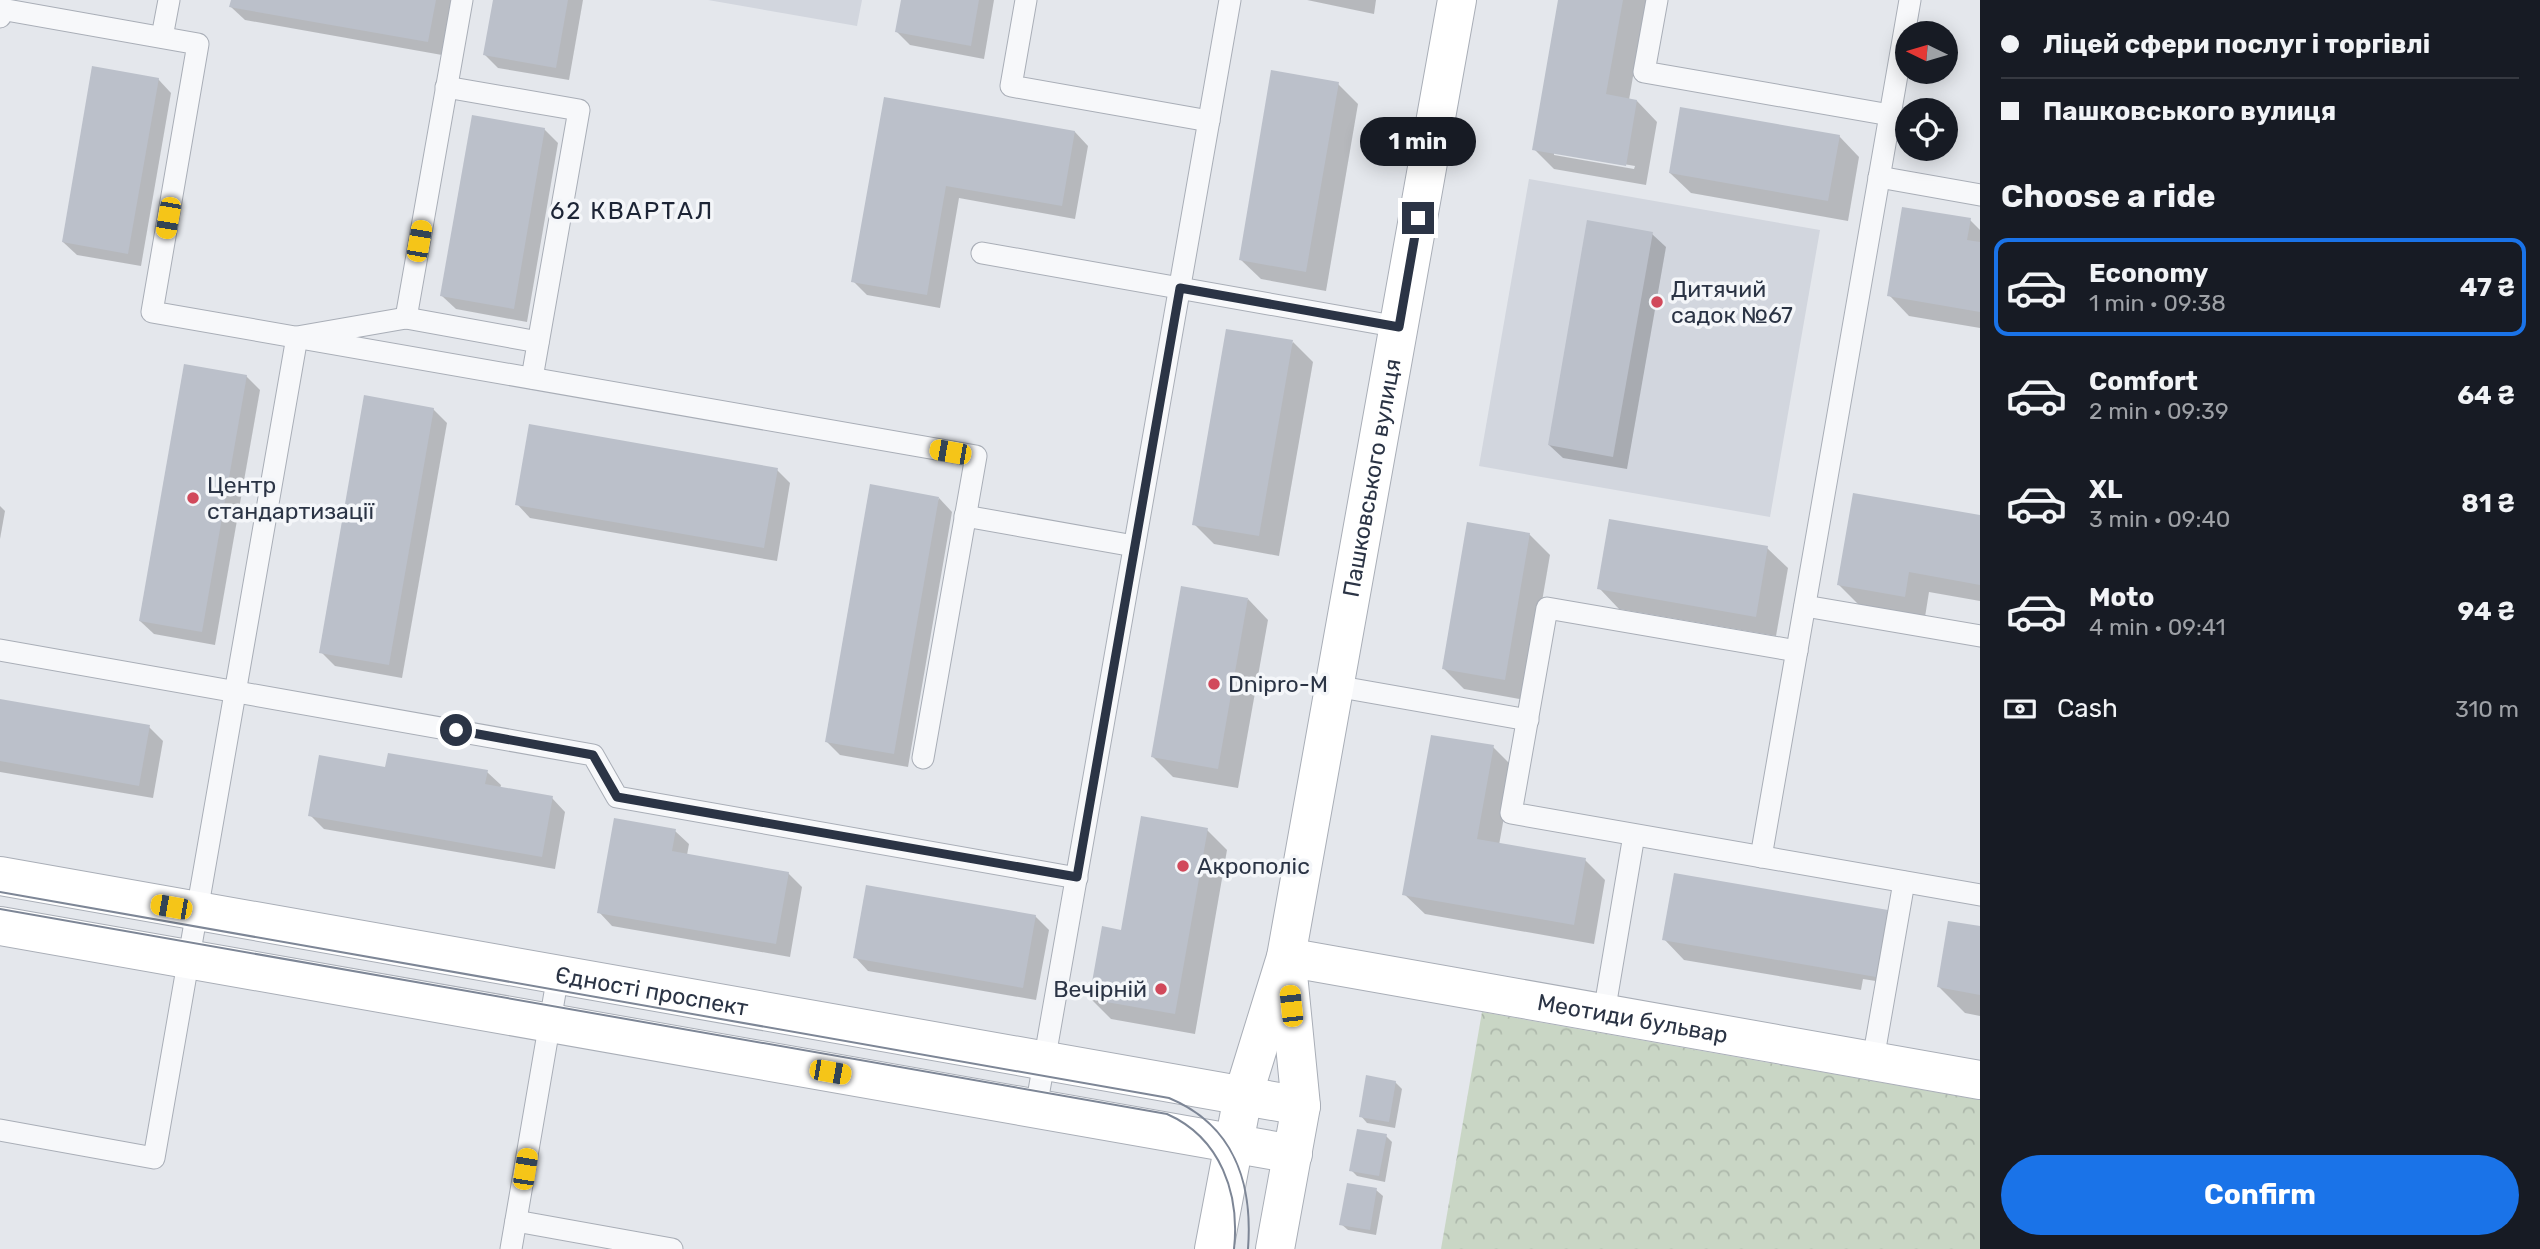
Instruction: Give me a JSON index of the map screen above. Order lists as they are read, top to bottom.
{
  "streets": {
    "main road": ["Пашковського вулиця", "Єдності проспект", "Меотиди бульвар"]
  },
  "crossings": [
    ["Пашковського вулиця", "Єдності проспект"],
    ["Пашковського вулиця", "Меотиди бульвар"]
  ],
  "districts": ["62 КВАРТАЛ"],
  "places": [
    "Дитячий садок №67",
    "Центр стандартизації",
    "Dnipro-M",
    "Акрополіс",
    "Вечірній"
  ],
  "north": "left",
  "page": {
    "banner": ["Ліцей сфери послуг і торгівлі", "Пашковського вулиця"],
    "bubble": "1 min",
    "heading": "Choose a ride",
    "list": [
      {
        "name": "Economy",
        "note": "1 min · 09:38",
        "value": "47 ₴"
      },
      {
        "name": "Comfort",
        "note": "2 min · 09:39",
        "value": "64 ₴"
      },
      {
        "name": "XL",
        "note": "3 min · 09:40",
        "value": "81 ₴"
      },
      {
        "name": "Moto",
        "note": "4 min · 09:41",
        "value": "94 ₴"
      }
    ],
    "pay": ["Cash", "310 m"],
    "buttons": "Confirm"
  }
}
